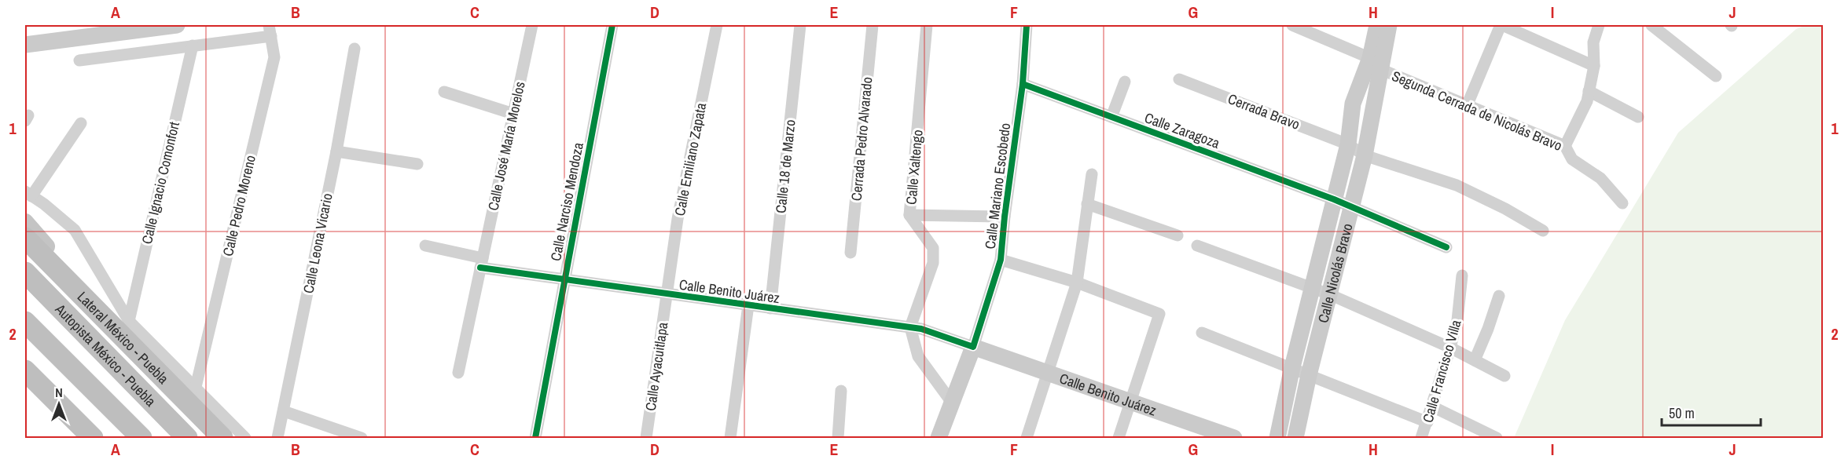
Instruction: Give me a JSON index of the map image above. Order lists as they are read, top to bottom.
{
  "streets": {
    "highway": ["Lateral México - Puebla", "Autopista México - Puebla"],
    "main road": ["Calle Mariano Escobedo", "Calle Nicolás Bravo", "Calle Benito Juárez"],
    "street": [
      "Segunda Cerrada de Nicolás Bravo",
      "Cerrada Bravo",
      "Calle Zaragoza",
      "Cerrada Pedro Alvarado",
      "Calle José María Morelos",
      "Calle Emiliano Zapata",
      "Calle 18 de Marzo",
      "Calle Xaltengo",
      "Calle Ignacio Comonfort",
      "Calle Narciso Mendoza",
      "Calle Pedro Moreno",
      "Calle Leona Vicario",
      "Calle Ayacuitlapa",
      "Calle Francisco Villa"
    ]
  },
  "crossings": [
    ["Segunda Cerrada de Nicolás Bravo", "Calle Nicolás Bravo"],
    ["Cerrada Bravo", "Calle Nicolás Bravo"],
    ["Calle Zaragoza", "Calle Mariano Escobedo"],
    ["Calle Zaragoza", "Calle Nicolás Bravo"],
    ["Calle José María Morelos", "Calle Benito Juárez"],
    ["Calle Emiliano Zapata", "Calle Benito Juárez"],
    ["Calle Emiliano Zapata", "Calle Ayacuitlapa"],
    ["Calle 18 de Marzo", "Calle Benito Juárez"],
    ["Calle Xaltengo", "Calle Benito Juárez"],
    ["Calle Mariano Escobedo", "Calle Benito Juárez"],
    ["Calle Narciso Mendoza", "Calle Benito Juárez"],
    ["Calle Benito Juárez", "Calle Ayacuitlapa"]
  ],
  "scale_bar": "50 m",
  "north": "top",
  "grid": {
    "columns": [
      "A",
      "B",
      "C",
      "D",
      "E",
      "F",
      "G",
      "H",
      "I",
      "J"
    ],
    "rows": ["1", "2"]
  }
}
